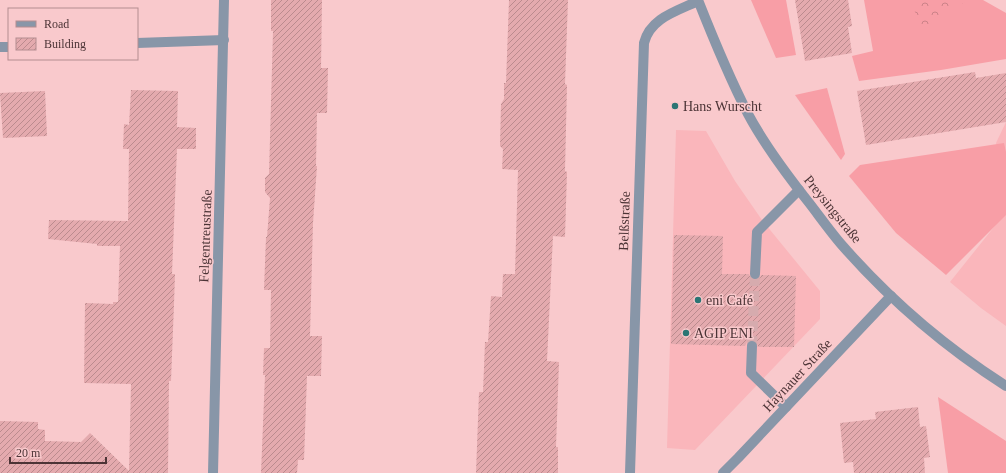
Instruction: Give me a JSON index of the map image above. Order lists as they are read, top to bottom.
{
  "streets": {
    "street": [
      "Preysingstraße",
      "Belßstraße",
      "Felgentreustraße",
      "Haynauer Straße"
    ]
  },
  "crossings": [
    ["Preysingstraße", "Belßstraße"],
    ["Preysingstraße", "Haynauer Straße"]
  ],
  "places": ["Hans Wurscht", "eni Café", "AGIP ENI"],
  "legend": ["Road", "Building"],
  "scale_bar": "20 m"
}
